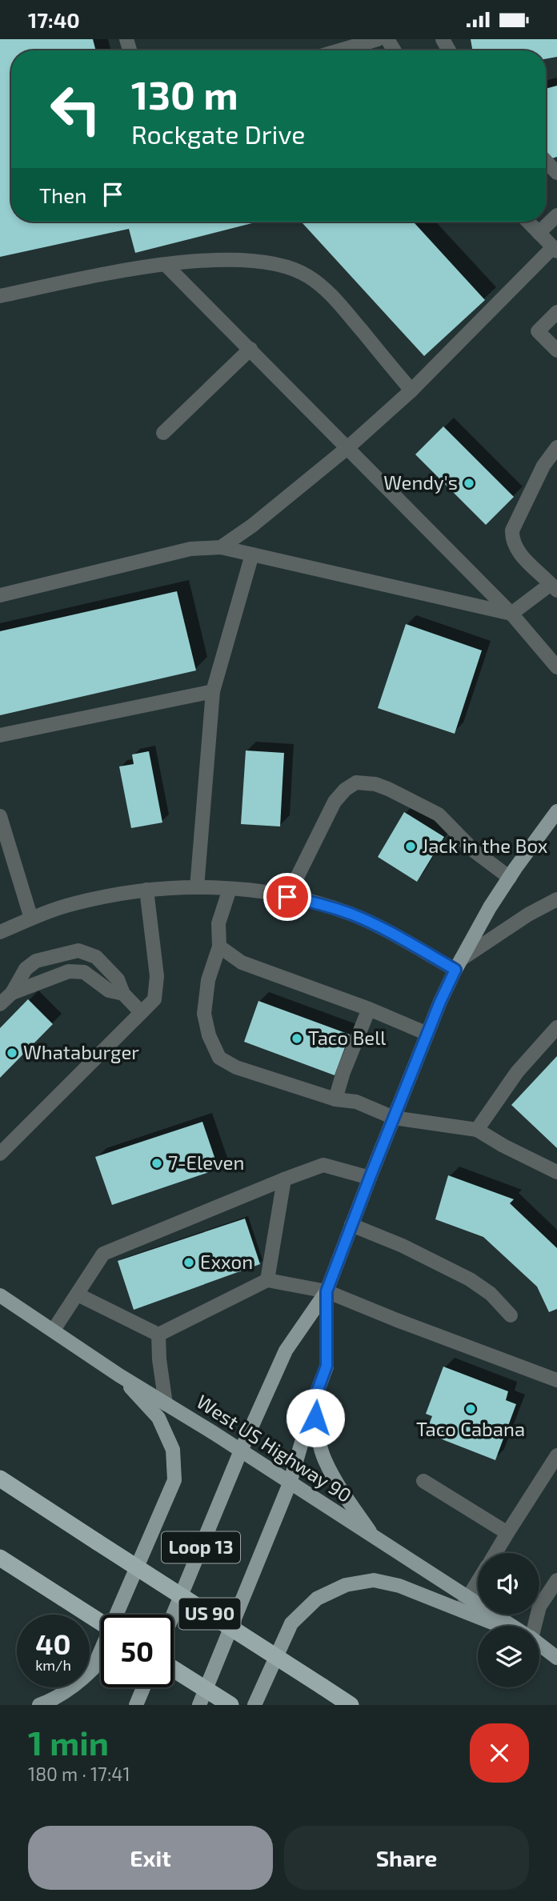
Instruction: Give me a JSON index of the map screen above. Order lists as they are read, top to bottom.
{
  "streets": {
    "highway": ["US 90"],
    "main road": ["West US Highway 90", "Loop 13"]
  },
  "crossings": [
    ["West US Highway 90", "Loop 13"]
  ],
  "places": [
    "Wendy's",
    "Jack in the Box",
    "Taco Bell",
    "Whataburger",
    "7-Eleven",
    "Exxon",
    "Taco Cabana"
  ],
  "page": {
    "status": "17:40",
    "turn": ["130 m", "Rockgate Drive"],
    "then": "Then",
    "speed": "40 km/h",
    "limit": "50",
    "heading": ["1 min", "180 m · 17:41"],
    "buttons": ["Exit", "Share"]
  }
}
